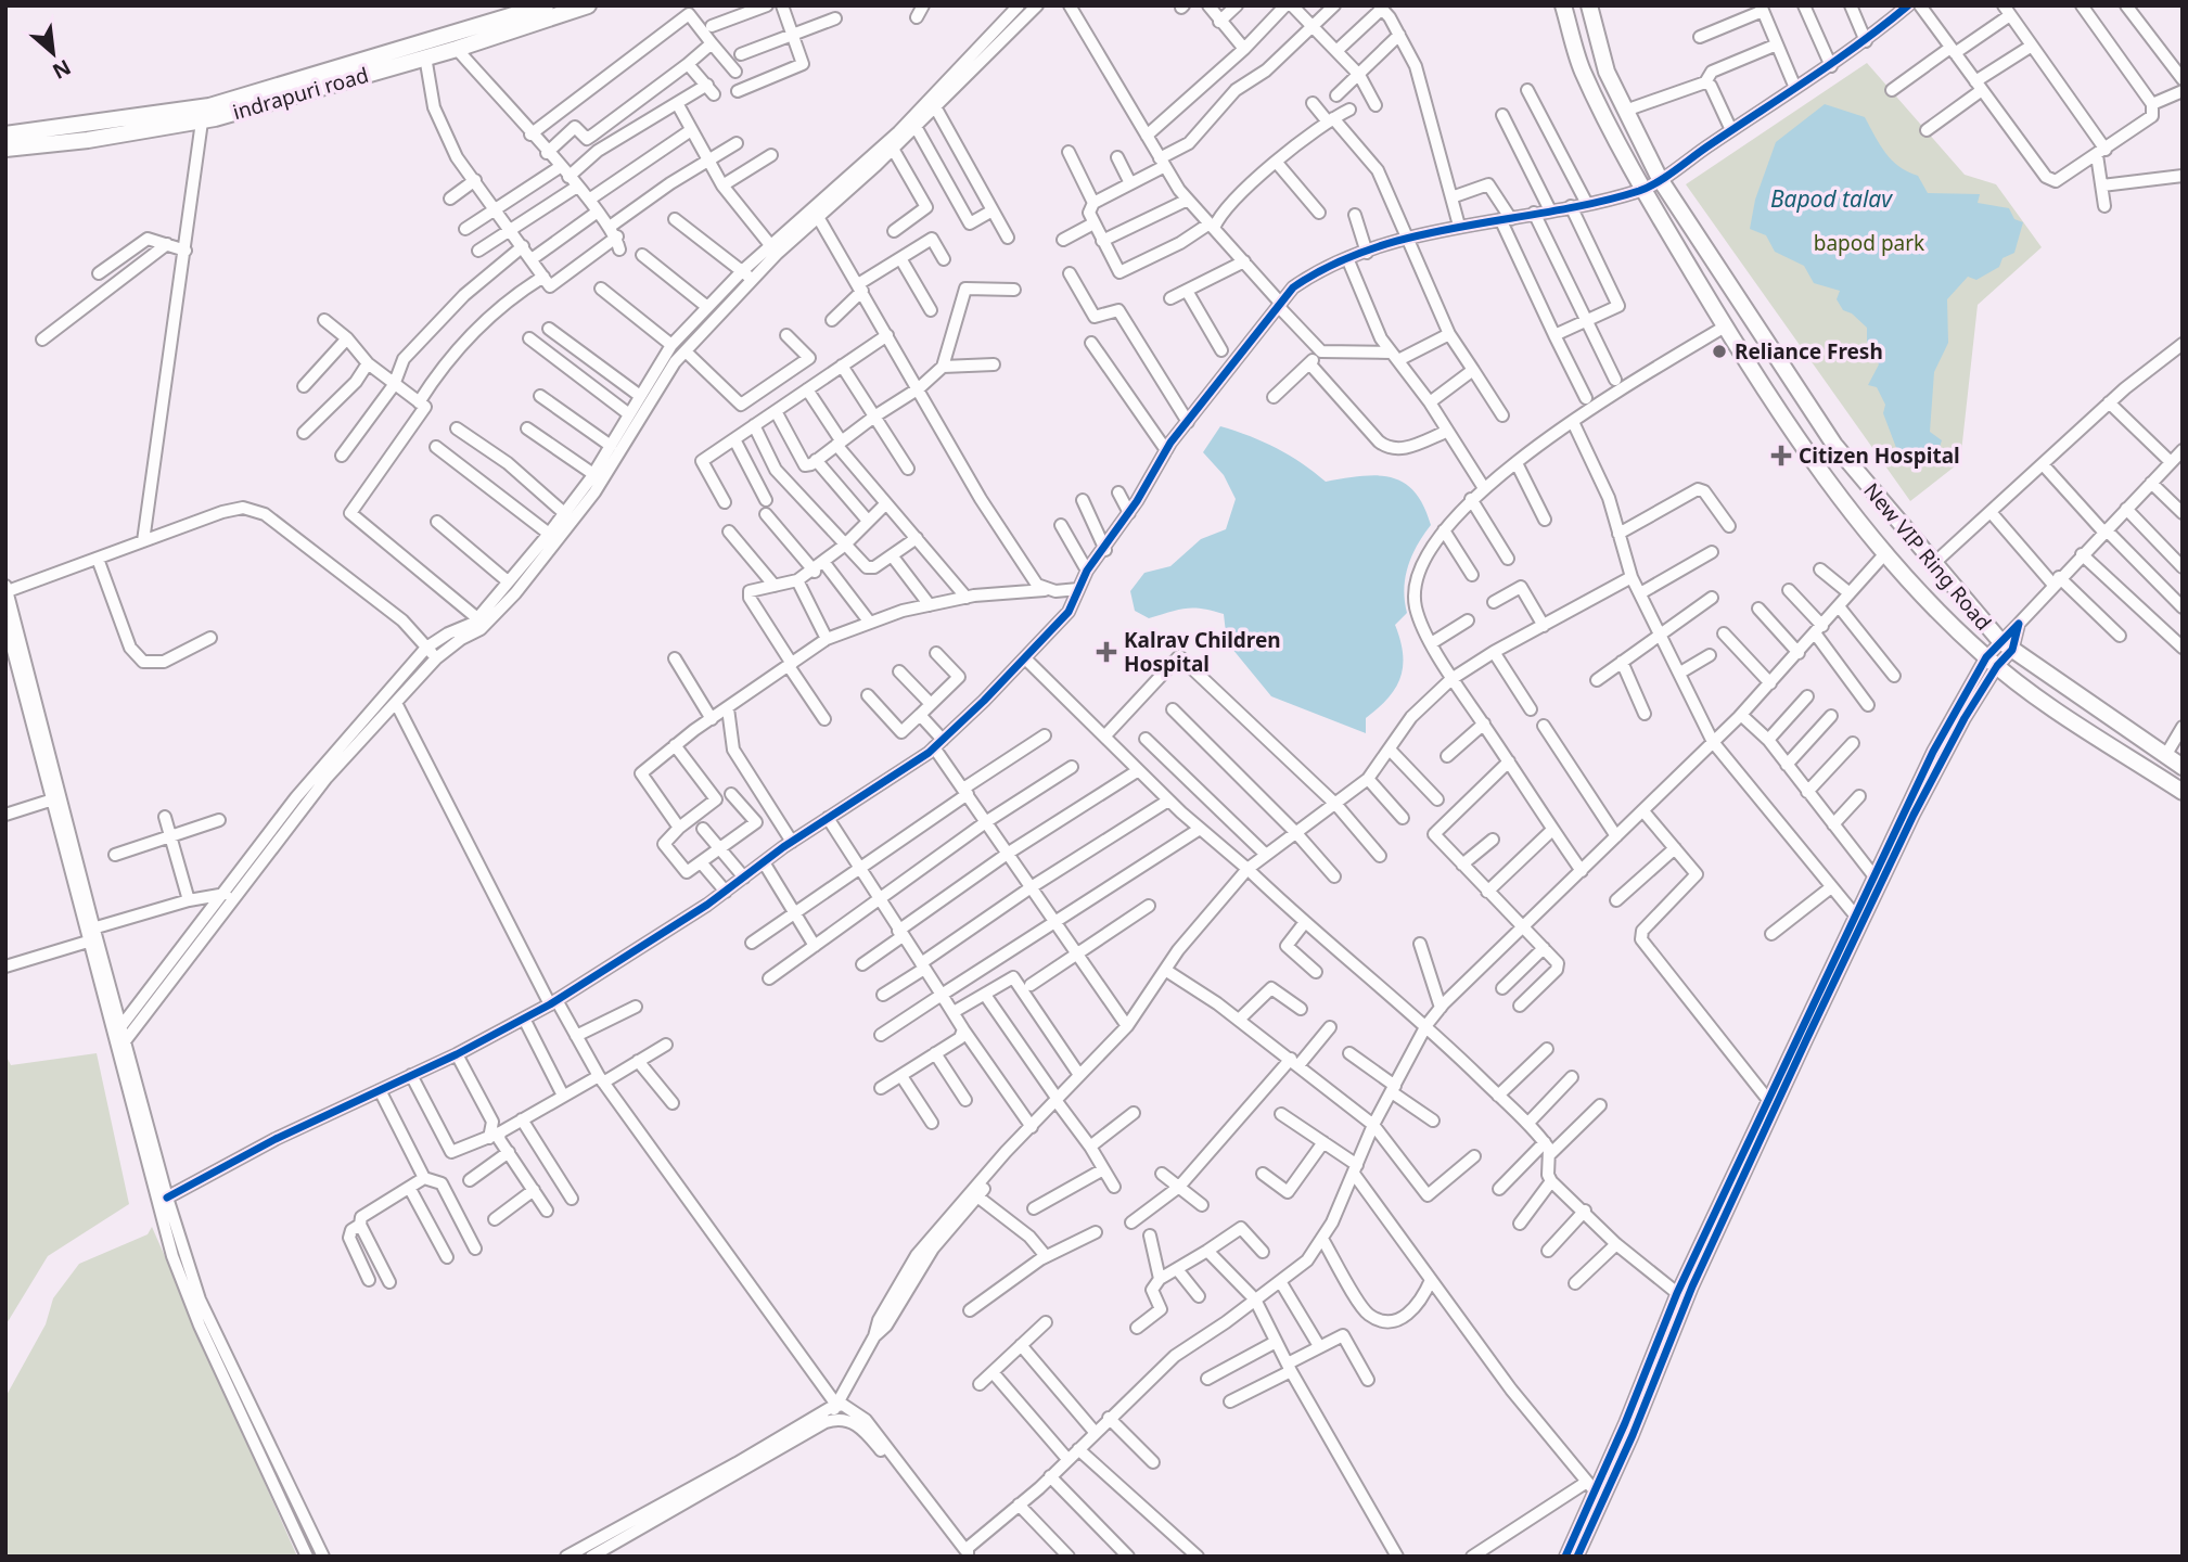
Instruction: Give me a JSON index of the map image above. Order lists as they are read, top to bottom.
{
  "streets": {
    "main road": ["indrapuri road", "New VIP Ring Road"]
  },
  "water": ["Bapod talav"],
  "parks": ["bapod park"],
  "places": {
    "other": ["Reliance Fresh"],
    "health": ["Citizen Hospital", "Kalrav Children Hospital"]
  },
  "north": "bottom right"
}
